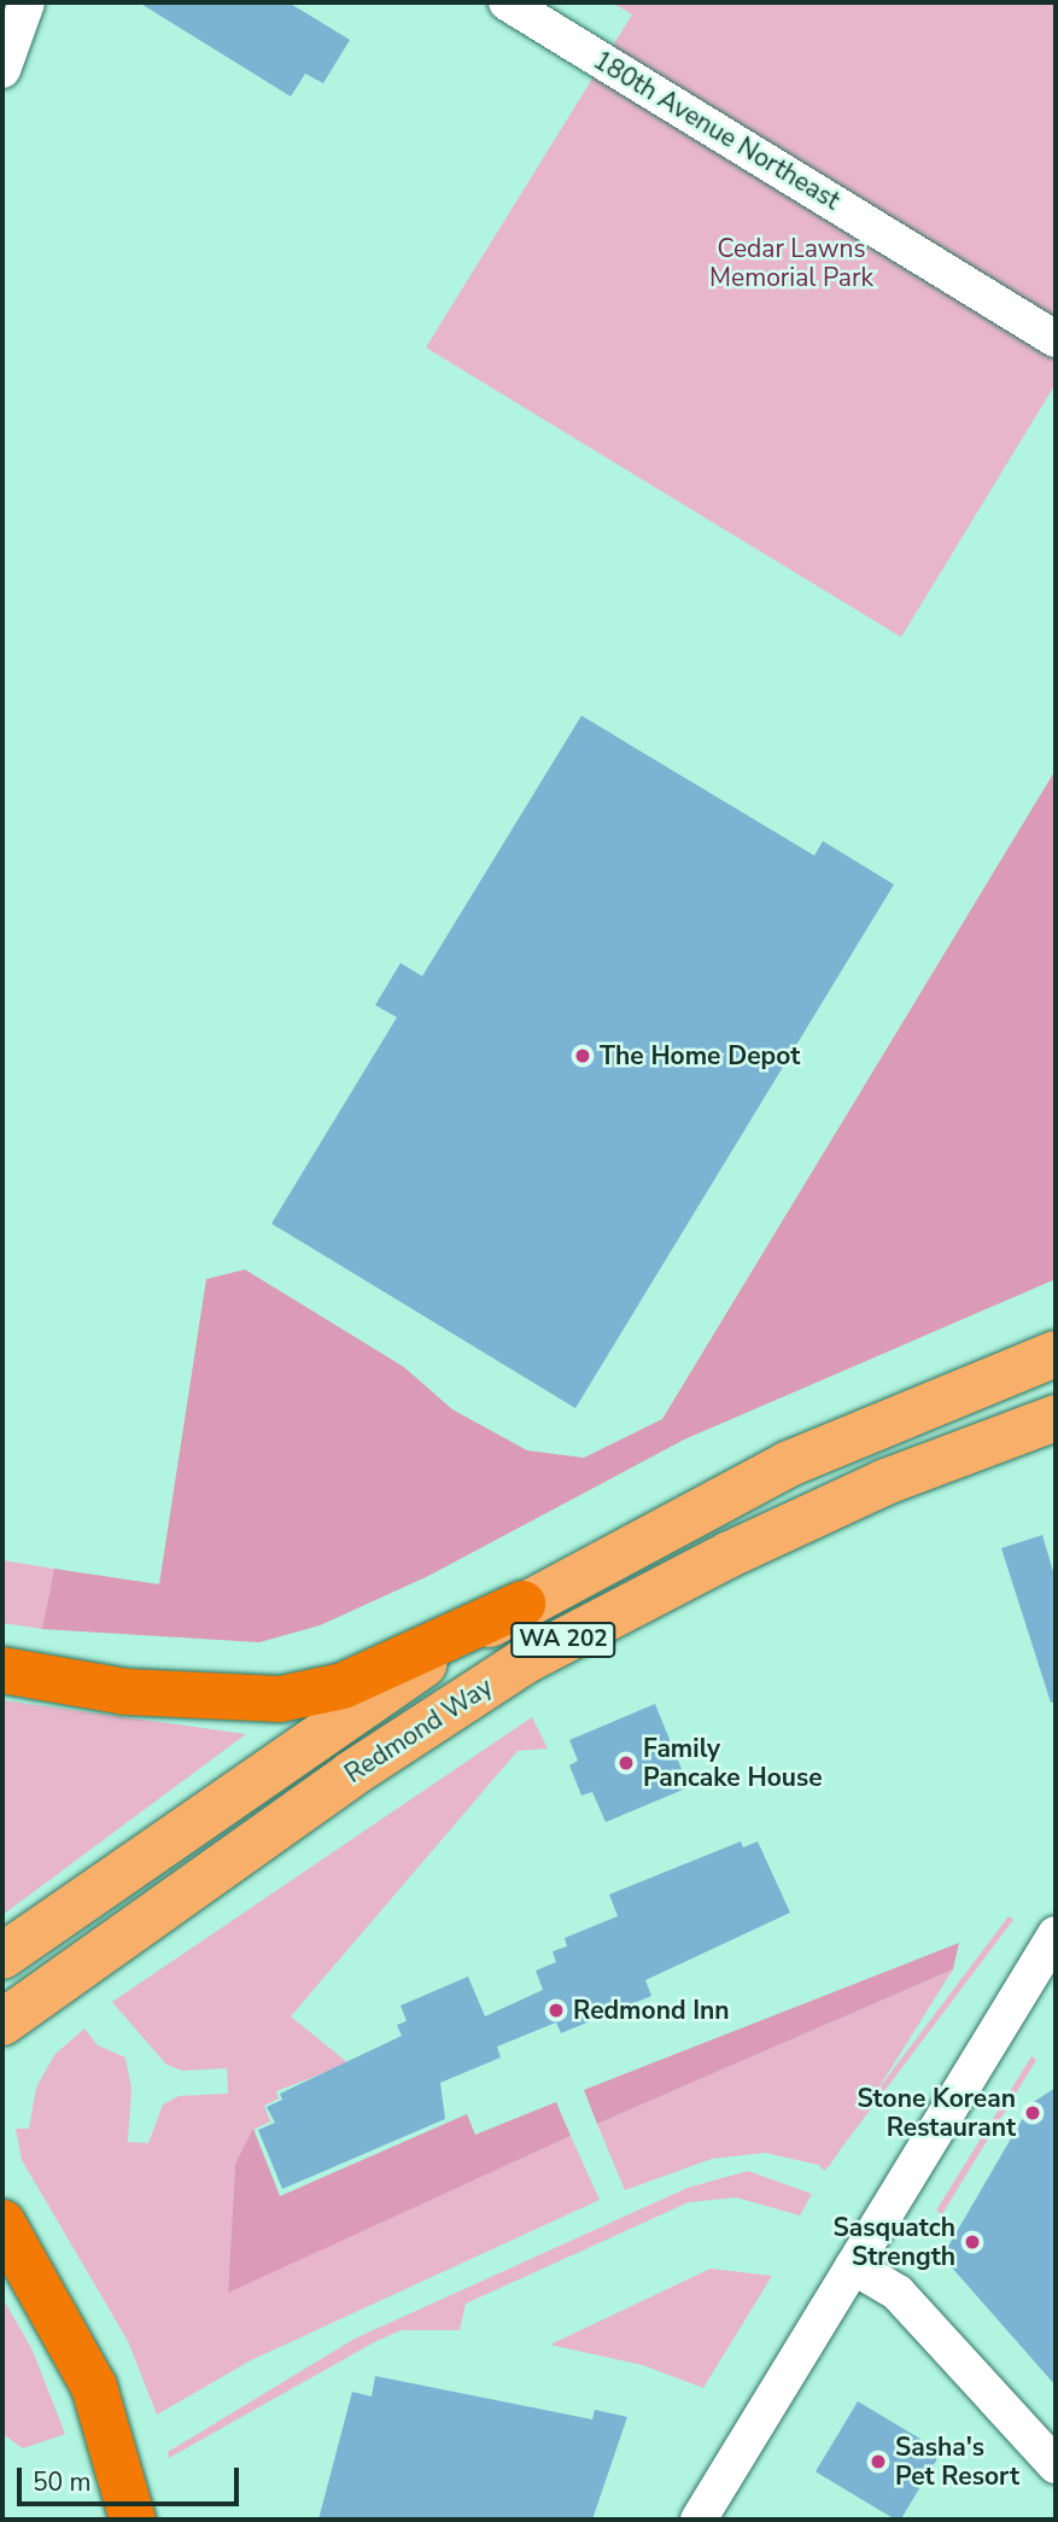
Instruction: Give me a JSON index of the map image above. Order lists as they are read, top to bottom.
{
  "streets": {
    "main road": ["WA 202", "Redmond Way"],
    "street": ["180th Avenue Northeast"]
  },
  "parks": ["Cedar Lawns Memorial Park"],
  "places": [
    "The Home Depot",
    "Family Pancake House",
    "Redmond Inn",
    "Stone Korean Restaurant",
    "Sasquatch Strength",
    "Sasha's Pet Resort"
  ],
  "scale_bar": "50 m"
}
